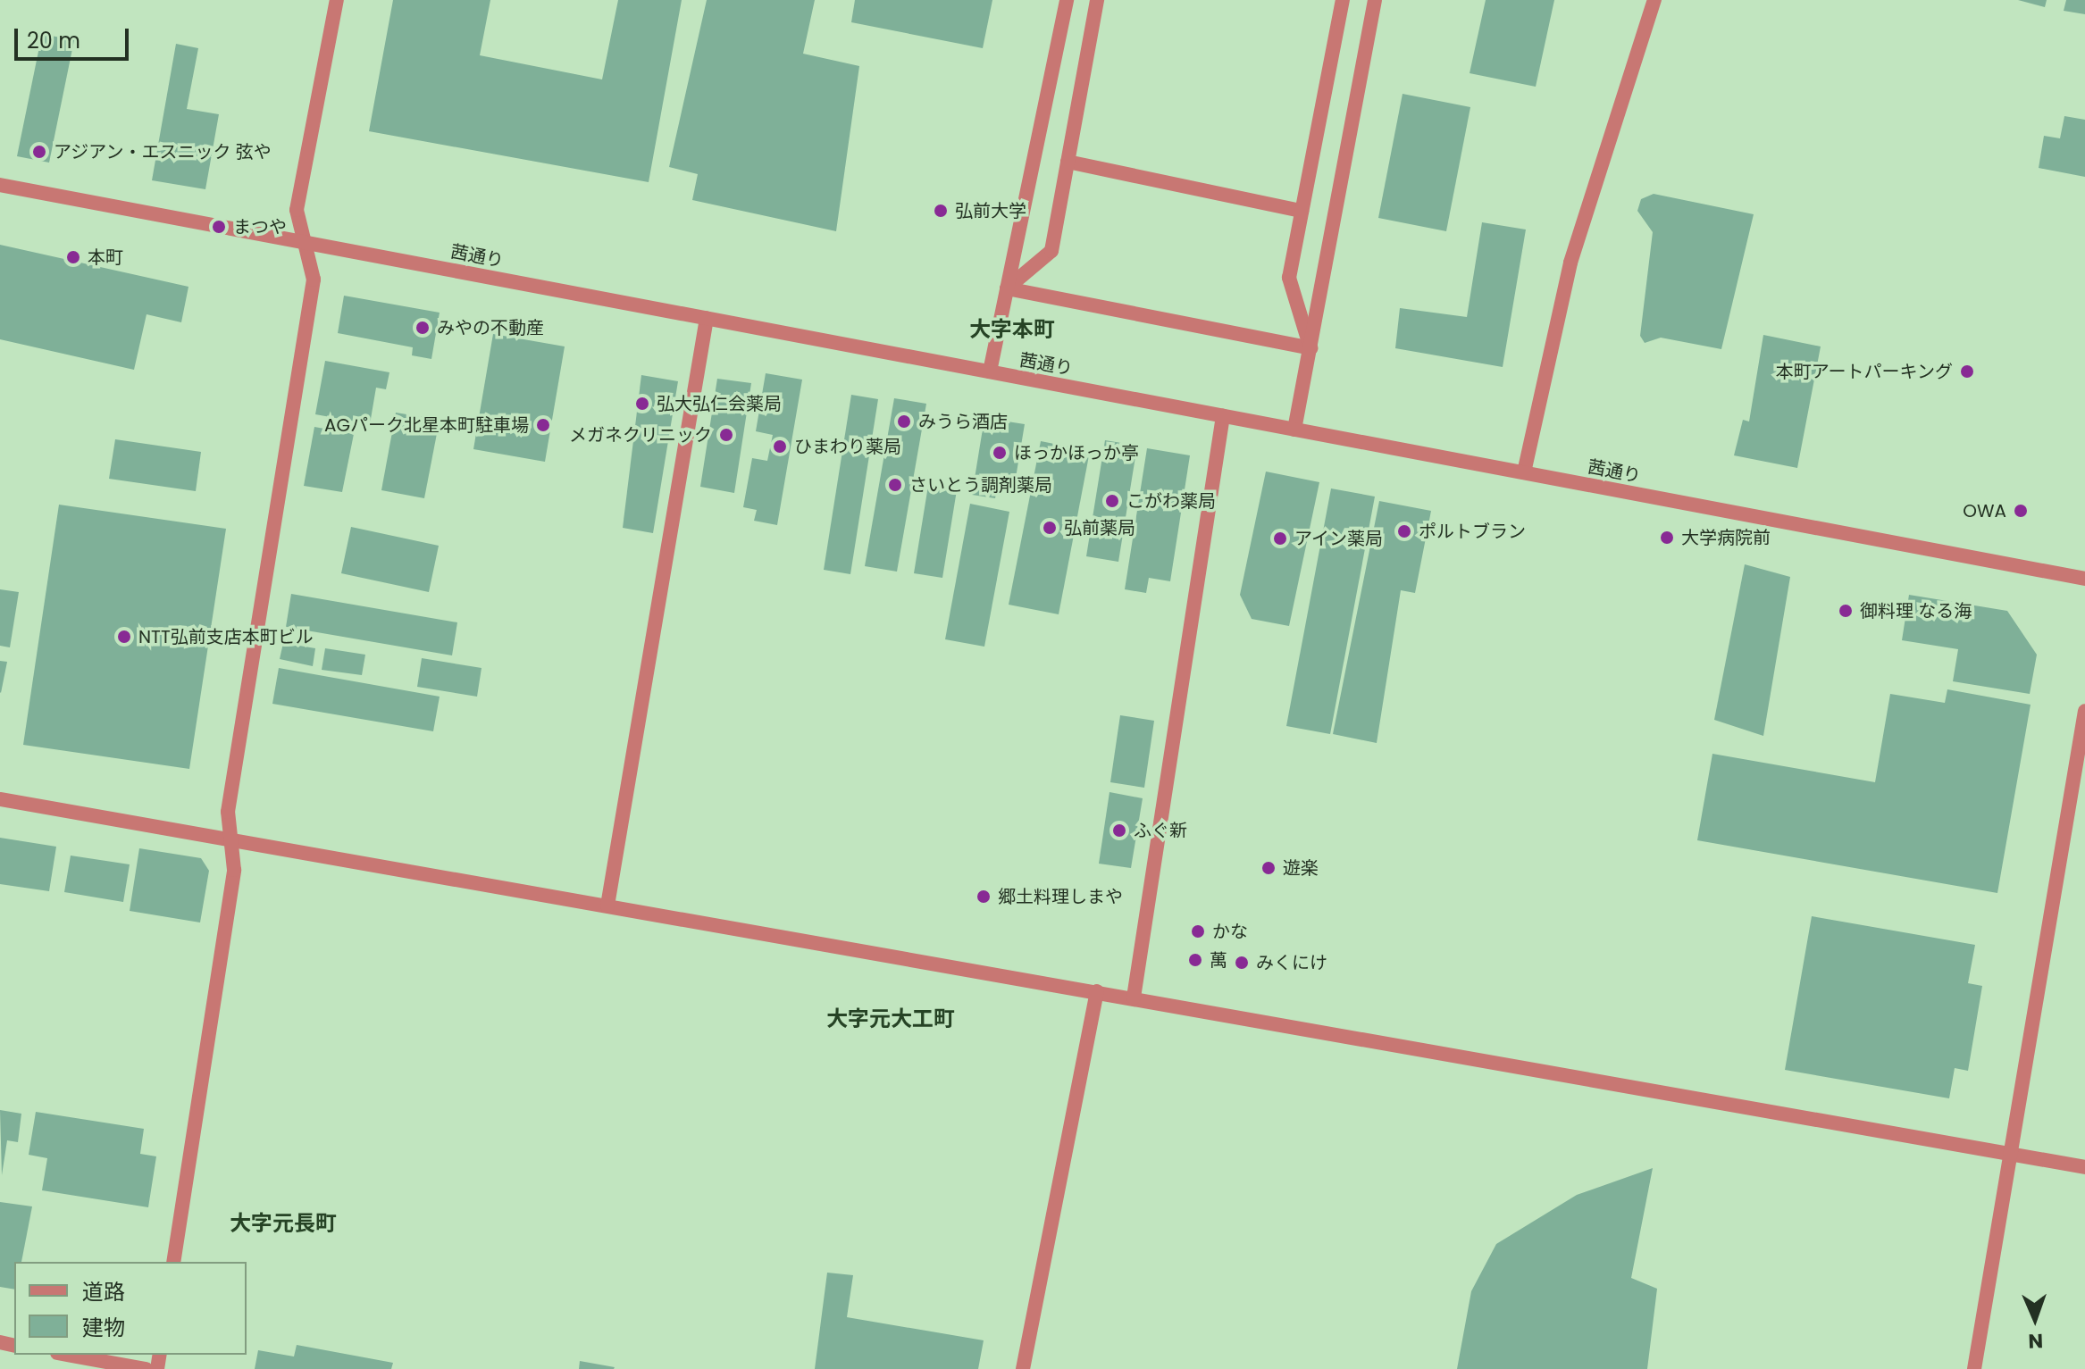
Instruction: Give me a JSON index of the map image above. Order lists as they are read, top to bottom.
{
  "streets": {
    "street": ["茜通り"]
  },
  "districts": ["大字本町", "大字元大工町", "大字元長町"],
  "places": [
    "アジアン・エスニック 弦や",
    "弘前大学",
    "まつや",
    "本町",
    "みやの不動産",
    "本町アートパーキング",
    "弘大弘仁会薬局",
    "みうら酒店",
    "AGパーク北星本町駐車場",
    "メガネクリニック",
    "ひまわり薬局",
    "ほっかほっか亭",
    "さいとう調剤薬局",
    "こがわ薬局",
    "OWA",
    "弘前薬局",
    "ポルトブラン",
    "大学病院前",
    "アイン薬局",
    "御料理 なる海",
    "NTT弘前支店本町ビル",
    "ふぐ新",
    "遊楽",
    "郷土料理しまや",
    "かな",
    "萬",
    "みくにけ"
  ],
  "legend": ["道路", "建物"],
  "scale_bar": "20 m",
  "north": "bottom"
}
